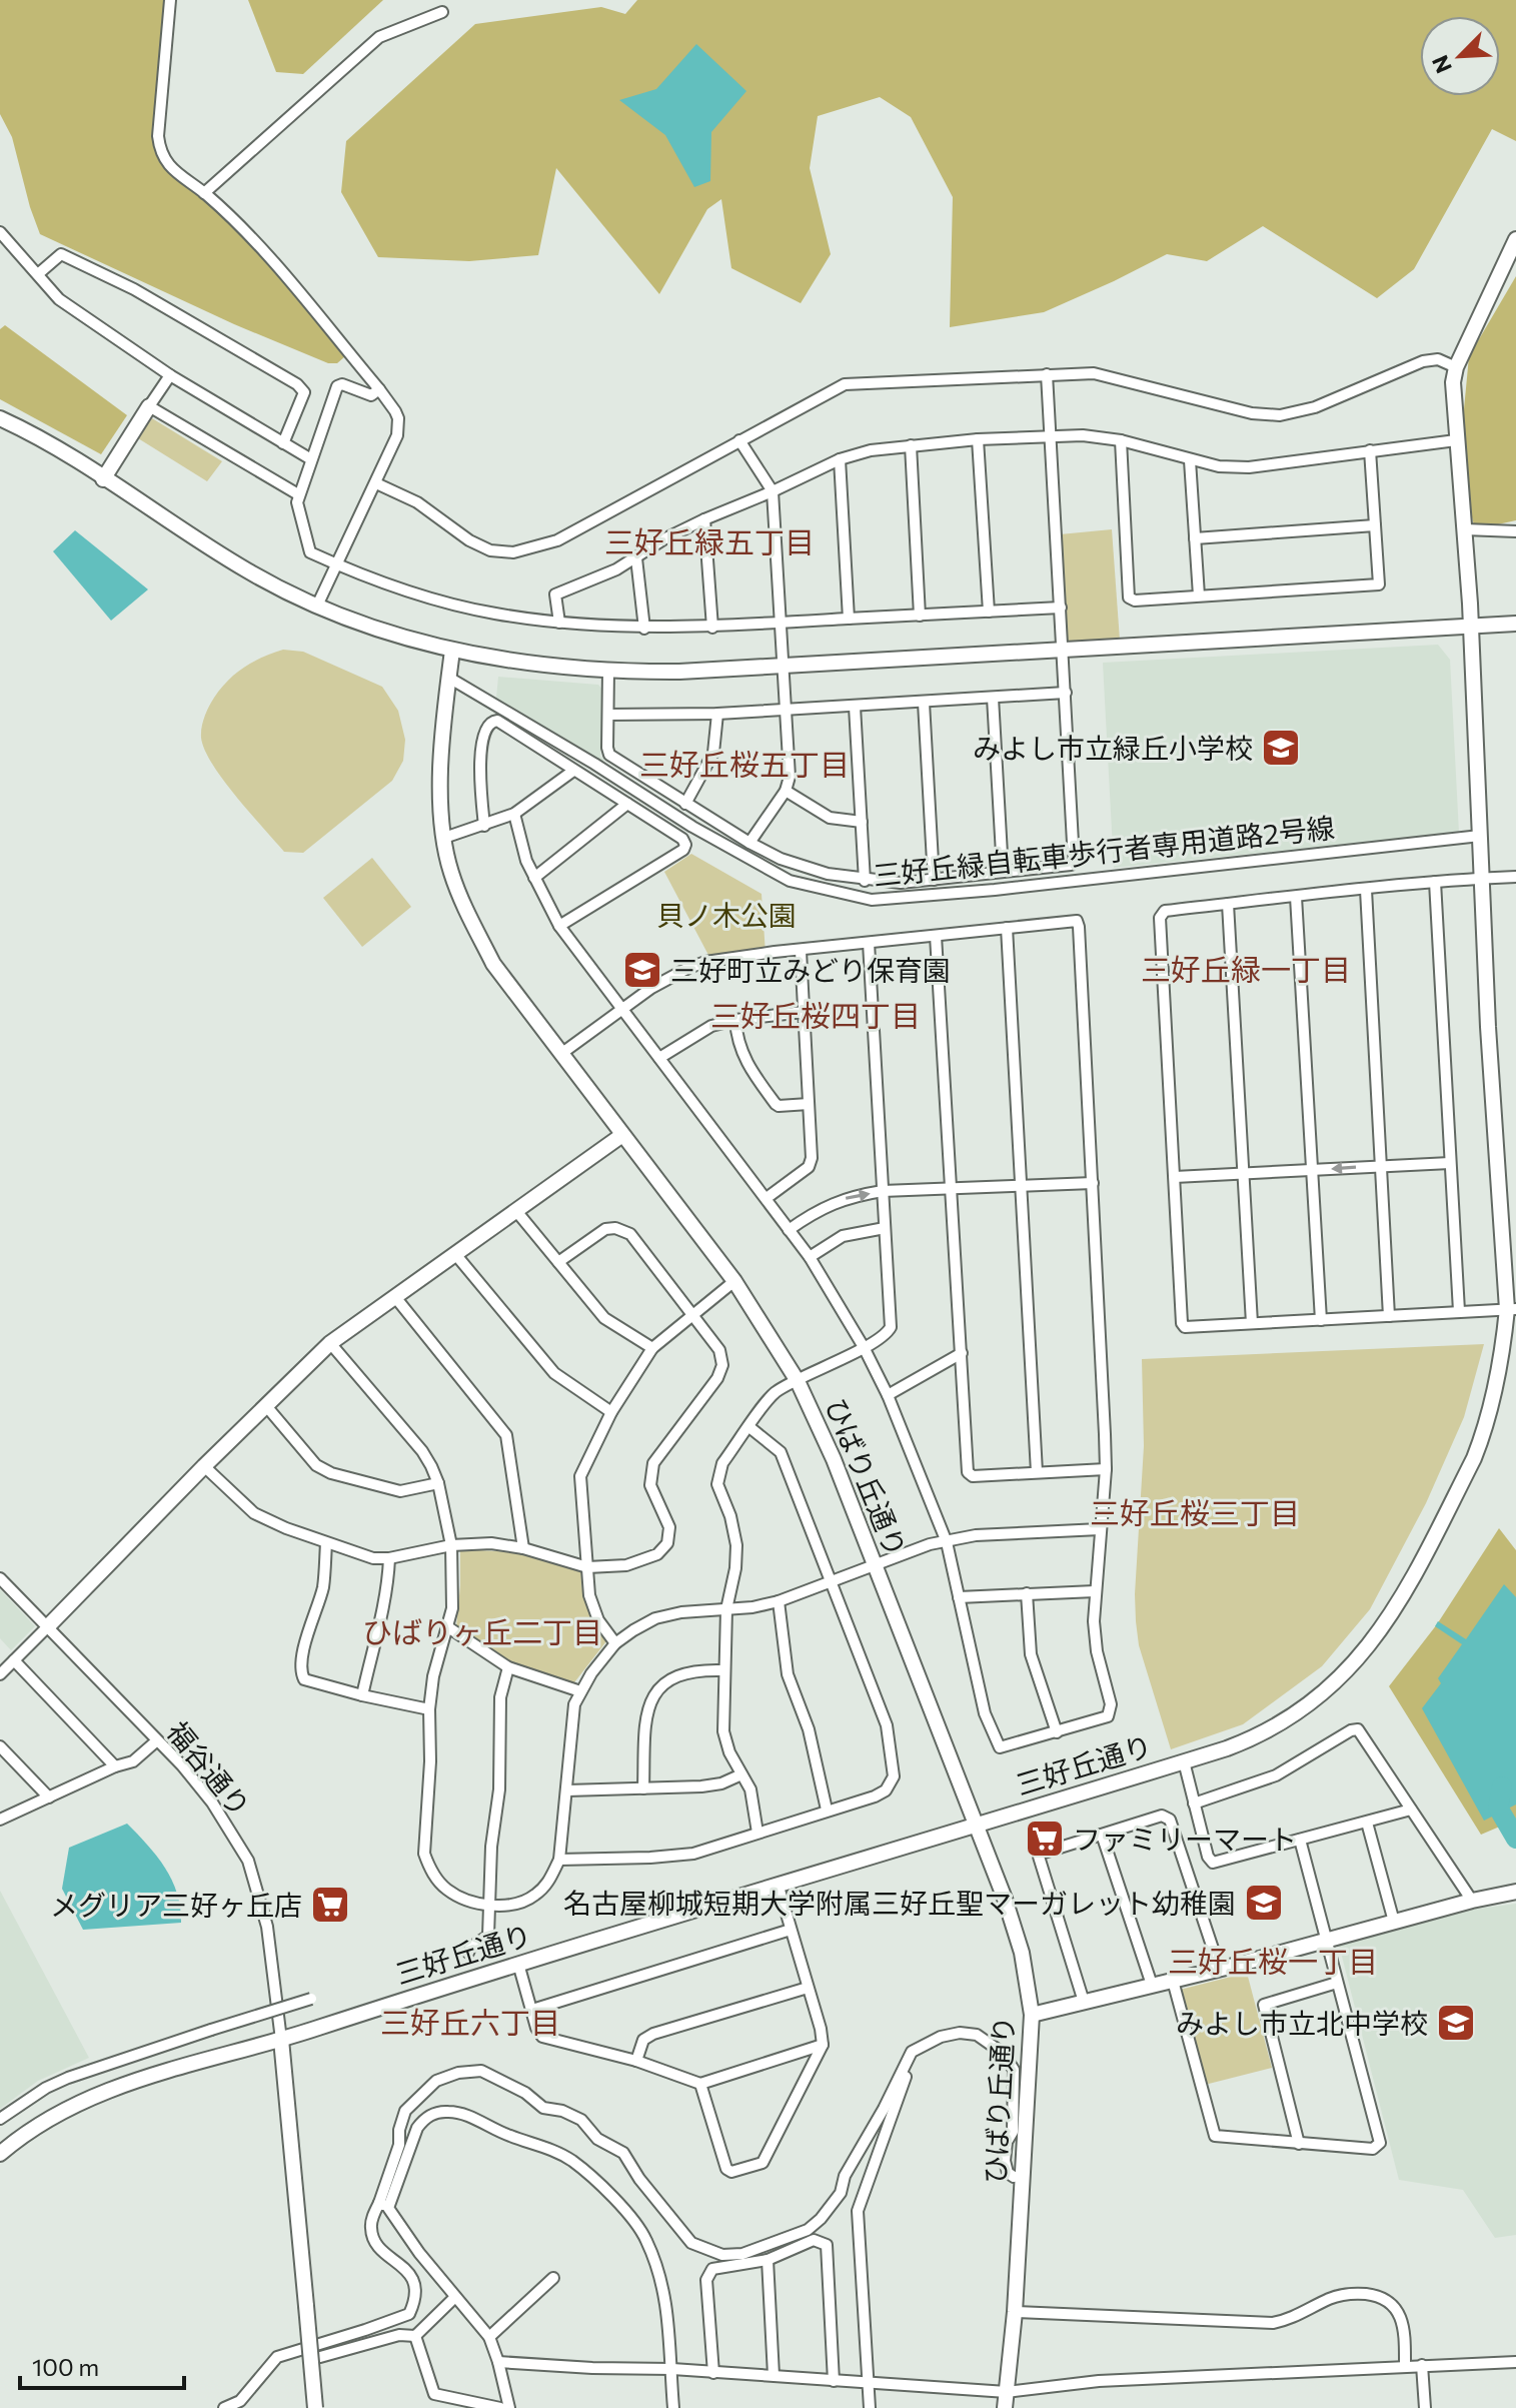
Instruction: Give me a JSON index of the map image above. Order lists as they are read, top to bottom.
{
  "streets": {
    "street": [
      "三好丘緑自転車歩行者専用道路2号線",
      "ひばり丘通り",
      "三好丘通り",
      "福谷通り"
    ]
  },
  "crossings": [
    ["三好丘緑自転車歩行者専用道路2号線", "三好丘通り"],
    ["ひばり丘通り", "三好丘通り"],
    ["三好丘通り", "福谷通り"]
  ],
  "districts": [
    "三好丘緑五丁目",
    "三好丘桜五丁目",
    "三好丘緑一丁目",
    "三好丘桜四丁目",
    "三好丘桜三丁目",
    "ひばりヶ丘二丁目",
    "三好丘桜一丁目",
    "三好丘六丁目"
  ],
  "parks": ["貝ノ木公園"],
  "places": {
    "school or university": [
      "みよし市立緑丘小学校",
      "三好町立みどり保育園",
      "名古屋柳城短期大学附属三好丘聖マーガレット幼稚園",
      "みよし市立北中学校"
    ],
    "supermarket": ["ファミリーマート", "メグリア三好ヶ丘店"]
  },
  "scale_bar": "100 m",
  "north": "bottom left"
}
